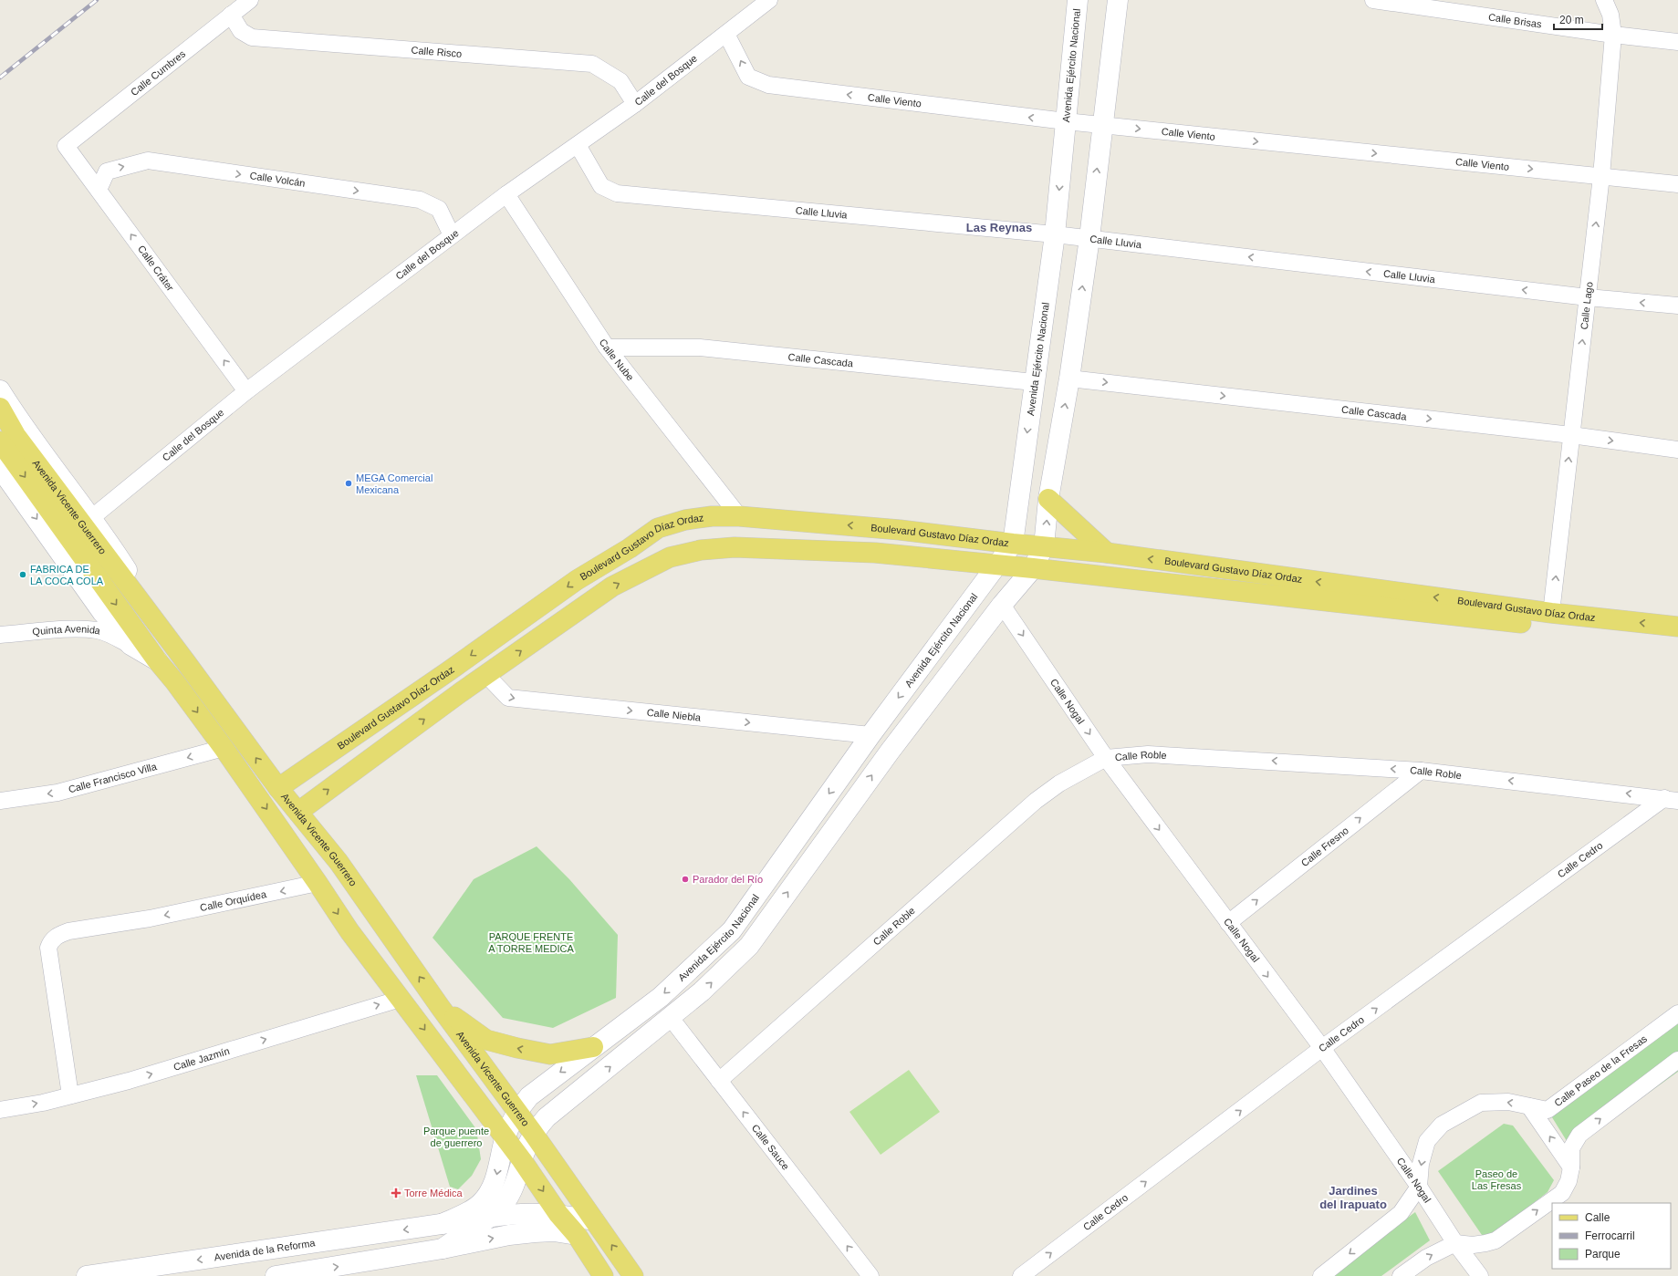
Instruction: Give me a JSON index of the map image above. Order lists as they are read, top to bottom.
{
  "streets": {
    "main road": [
      "Avenida Ejército Nacional",
      "Avenida Vicente Guerrero",
      "Boulevard Gustavo Díaz Ordaz",
      "Avenida de la Reforma"
    ],
    "street": [
      "Calle Brisas",
      "Calle Risco",
      "Calle Cumbres",
      "Calle del Bosque",
      "Calle Viento",
      "Calle Volcán",
      "Calle Lluvia",
      "Calle Cráter",
      "Calle Lago",
      "Calle Nube",
      "Calle Cascada",
      "Quinta Avenida",
      "Calle Nogal",
      "Calle Niebla",
      "Calle Roble",
      "Calle Francisco Villa",
      "Calle Fresno",
      "Calle Cedro",
      "Calle Orquídea",
      "Calle Jazmín",
      "Calle Paseo de la Fresas",
      "Calle Sauce"
    ]
  },
  "crossings": [
    ["Calle Brisas", "Calle Lago"],
    ["Calle Risco", "Calle Cumbres"],
    ["Calle Risco", "Calle del Bosque"],
    ["Avenida Ejército Nacional", "Calle Viento"],
    ["Avenida Ejército Nacional", "Calle Lluvia"],
    ["Avenida Ejército Nacional", "Calle Cascada"],
    ["Avenida Ejército Nacional", "Avenida Vicente Guerrero"],
    ["Avenida Ejército Nacional", "Boulevard Gustavo Díaz Ordaz"],
    ["Avenida Ejército Nacional", "Calle Niebla"],
    ["Avenida Ejército Nacional", "Avenida de la Reforma"],
    ["Calle Cumbres", "Calle Cráter"],
    ["Calle del Bosque", "Calle Viento"],
    ["Calle del Bosque", "Calle Volcán"],
    ["Calle del Bosque", "Calle Lluvia"],
    ["Calle del Bosque", "Calle Cráter"],
    ["Calle del Bosque", "Calle Nube"],
    ["Calle Viento", "Calle Lago"],
    ["Calle Volcán", "Calle Cráter"],
    ["Calle Lluvia", "Calle Lago"],
    ["Calle Lago", "Calle Cascada"],
    ["Calle Lago", "Boulevard Gustavo Díaz Ordaz"],
    ["Calle Nube", "Calle Cascada"],
    ["Calle Nube", "Boulevard Gustavo Díaz Ordaz"],
    ["Avenida Vicente Guerrero", "Boulevard Gustavo Díaz Ordaz"],
    ["Avenida Vicente Guerrero", "Calle Francisco Villa"],
    ["Avenida Vicente Guerrero", "Calle Orquídea"],
    ["Avenida Vicente Guerrero", "Calle Jazmín"],
    ["Avenida Vicente Guerrero", "Avenida de la Reforma"],
    ["Boulevard Gustavo Díaz Ordaz", "Calle Niebla"],
    ["Calle Nogal", "Calle Roble"],
    ["Calle Nogal", "Calle Fresno"],
    ["Calle Nogal", "Calle Cedro"],
    ["Calle Nogal", "Calle Paseo de la Fresas"],
    ["Calle Roble", "Calle Fresno"],
    ["Calle Roble", "Calle Cedro"],
    ["Calle Roble", "Calle Sauce"],
    ["Calle Orquídea", "Calle Jazmín"]
  ],
  "one_way": [
    "Calle Volcán",
    "Calle Lluvia",
    "Calle Cráter",
    "Calle Lago",
    "Calle Cascada",
    "Calle Nogal",
    "Calle Niebla",
    "Calle Roble",
    "Calle Francisco Villa",
    "Calle Fresno",
    "Calle Cedro",
    "Calle Jazmín",
    "Calle Paseo de la Fresas",
    "Calle Sauce"
  ],
  "districts": ["Las Reynas", "Jardines del Irapuato"],
  "parks": ["PARQUE FRENTE A TORRE MEDICA", "Parque puente de guerrero", "Paseo de Las Fresas"],
  "places": {
    "other": ["MEGA Comercial Mexicana", "FABRICA DE LA COCA COLA", "Parador del Río"],
    "health": ["Torre Médica"]
  },
  "legend": ["Calle", "Ferrocarril", "Parque"],
  "scale_bar": "20 m"
}
